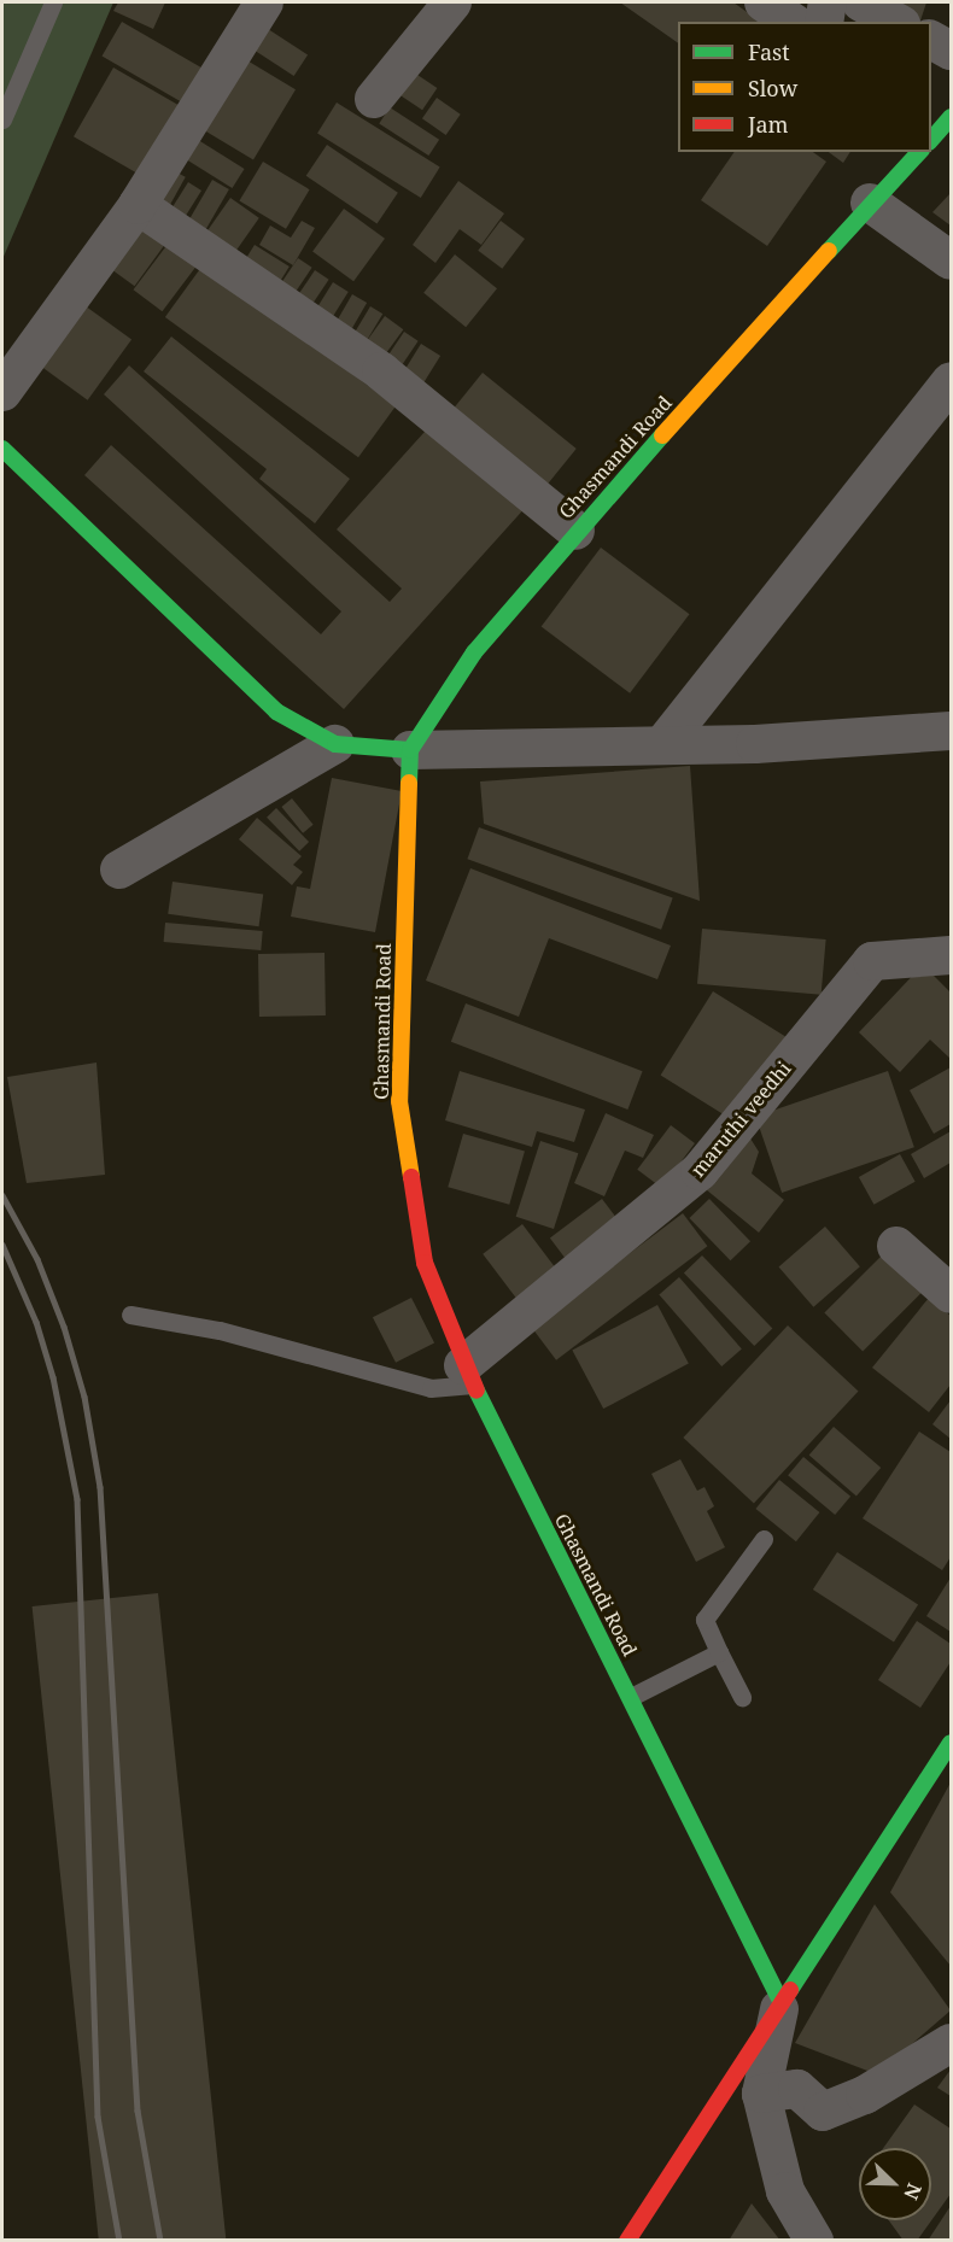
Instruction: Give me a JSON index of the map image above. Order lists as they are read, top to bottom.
{
  "streets": {
    "street": ["Ghasmandi Road", "maruthi veedhi"]
  },
  "crossings": [
    ["Ghasmandi Road", "maruthi veedhi"]
  ],
  "legend": ["Fast", "Slow", "Jam"],
  "north": "bottom right"
}
